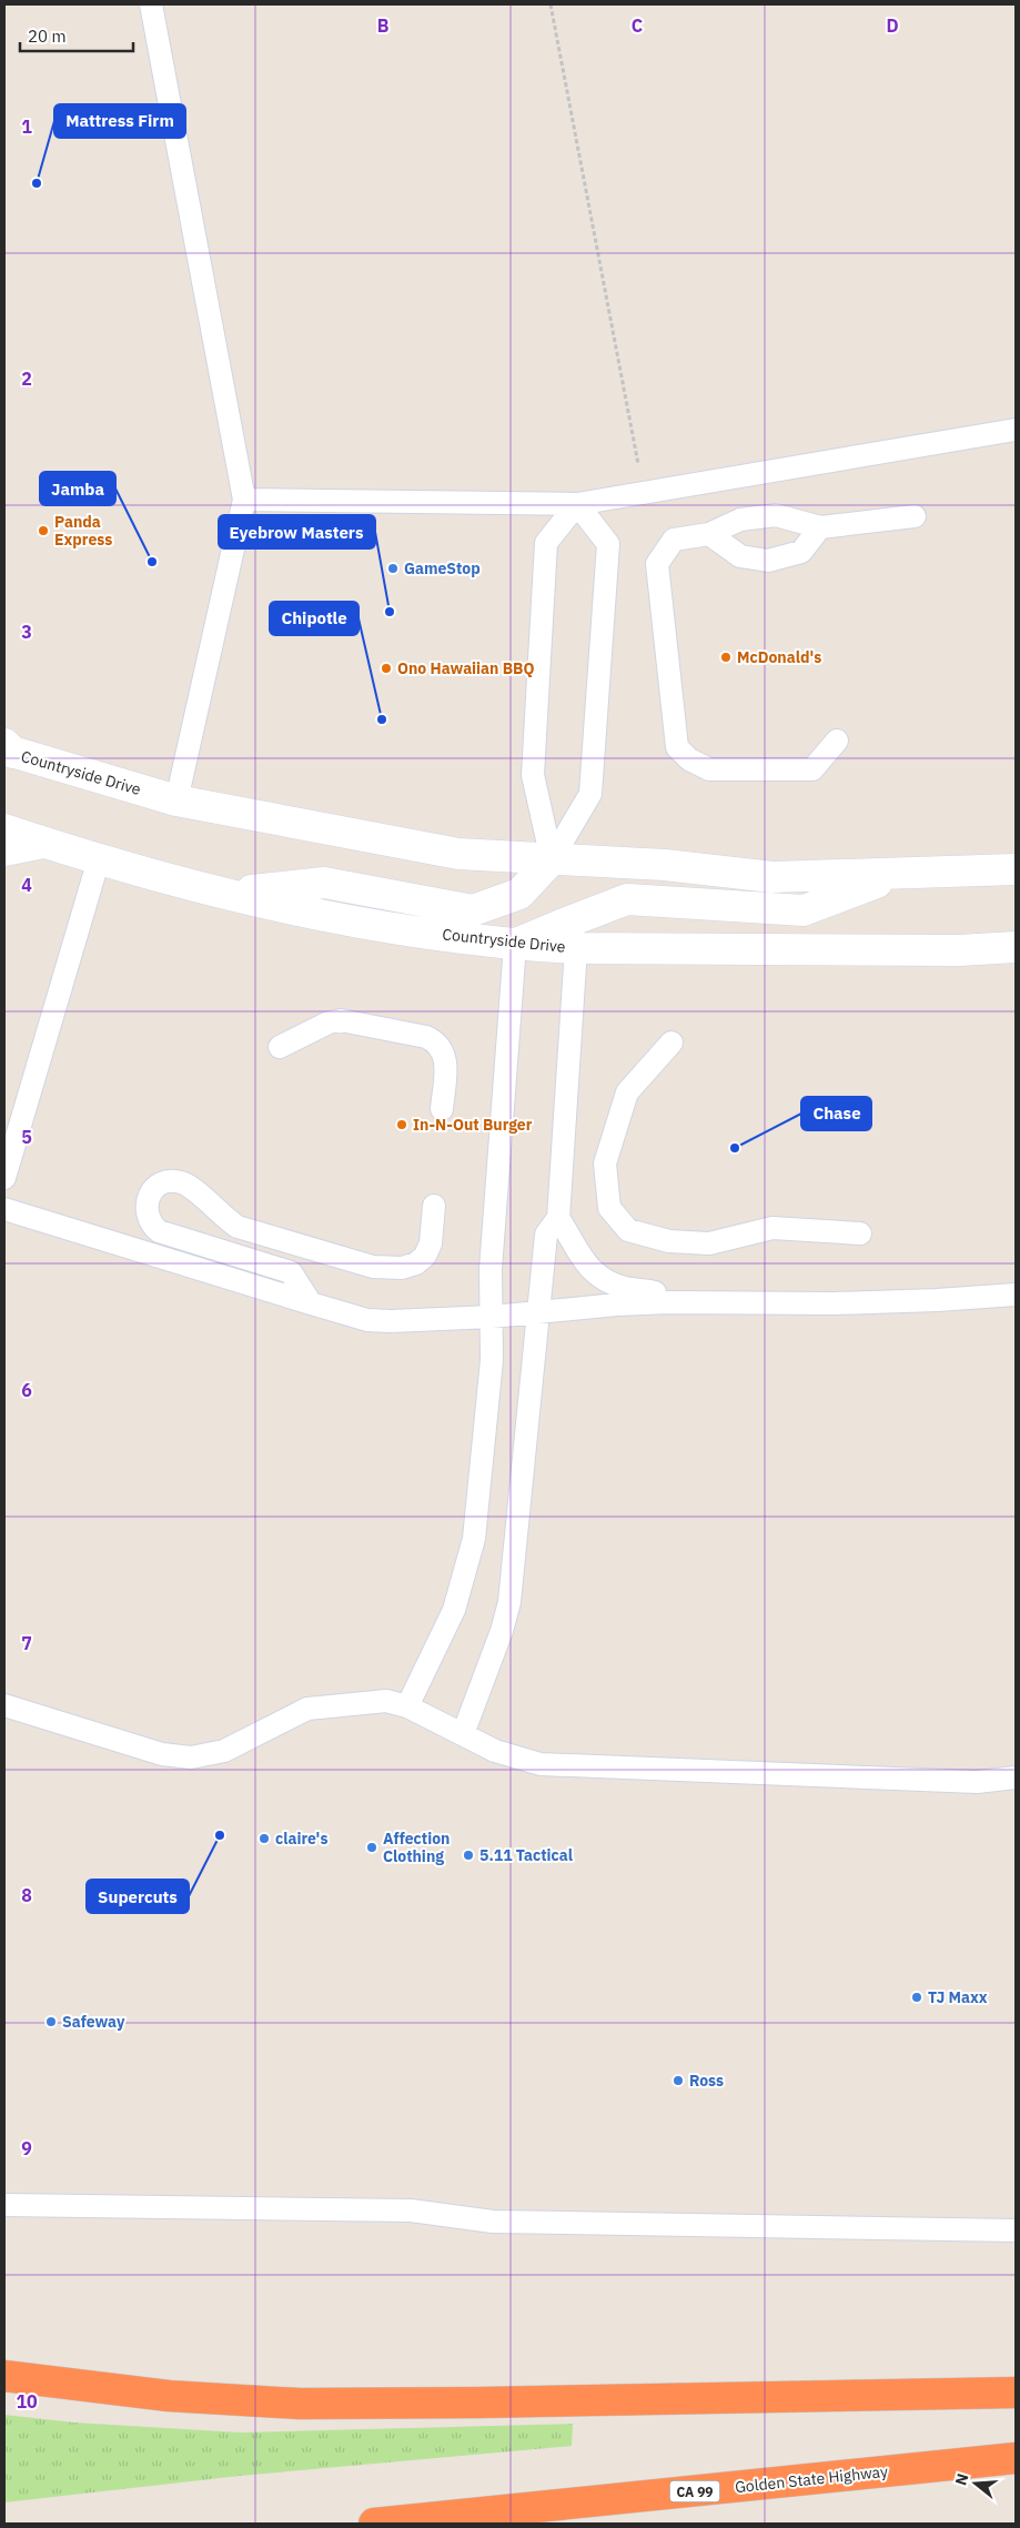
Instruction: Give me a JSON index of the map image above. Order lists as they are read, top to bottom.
{
  "streets": {
    "highway": ["Golden State Highway", "CA 99"],
    "street": ["Countryside Drive"]
  },
  "places": [
    "Mattress Firm",
    "Panda Express",
    "Jamba",
    "GameStop",
    "Eyebrow Masters",
    "McDonald's",
    "Ono Hawaiian BBQ",
    "Chipotle",
    "In-N-Out Burger",
    "Chase",
    "Supercuts",
    "claire's",
    "Affection Clothing",
    "5.11 Tactical",
    "TJ Maxx",
    "Safeway",
    "Ross"
  ],
  "scale_bar": "20 m",
  "north": "left",
  "grid": {
    "columns": ["B", "C", "D"],
    "rows": [
      "1",
      "2",
      "3",
      "4",
      "5",
      "6",
      "7",
      "8",
      "9",
      "10"
    ]
  }
}
